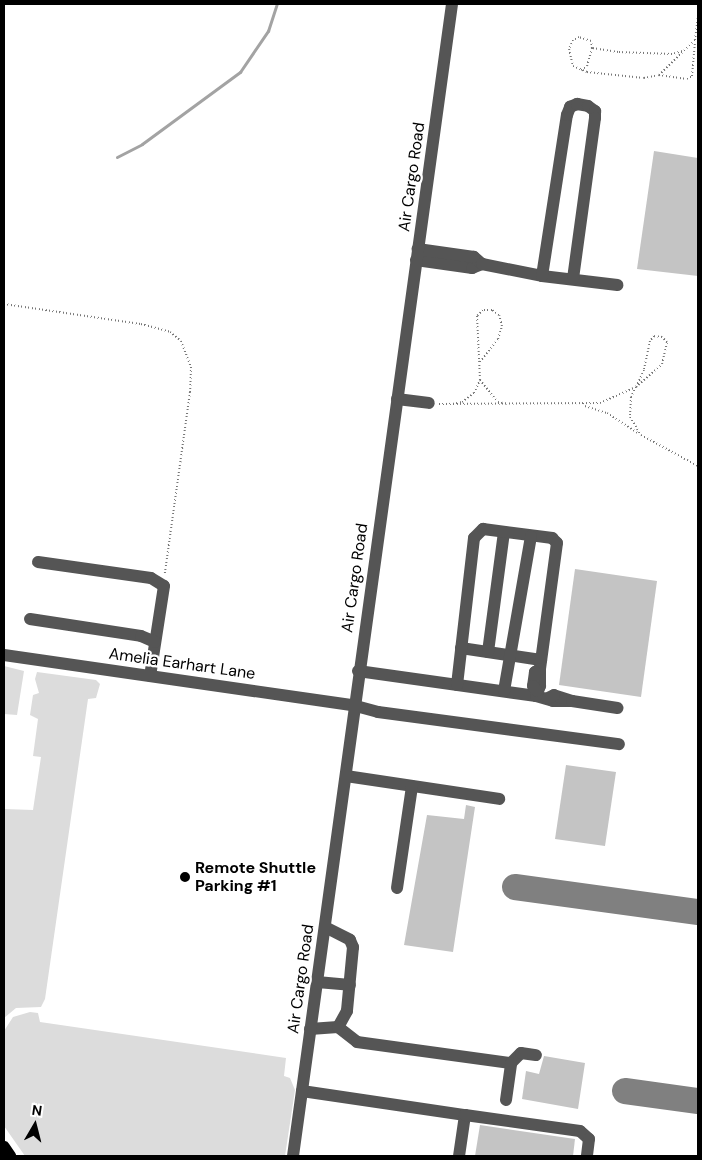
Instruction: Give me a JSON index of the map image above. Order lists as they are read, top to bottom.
{
  "streets": {
    "street": ["Air Cargo Road", "Amelia Earhart Lane"]
  },
  "crossings": [
    ["Air Cargo Road", "Amelia Earhart Lane"]
  ],
  "places": ["Remote Shuttle Parking #1"],
  "north": "top"
}
